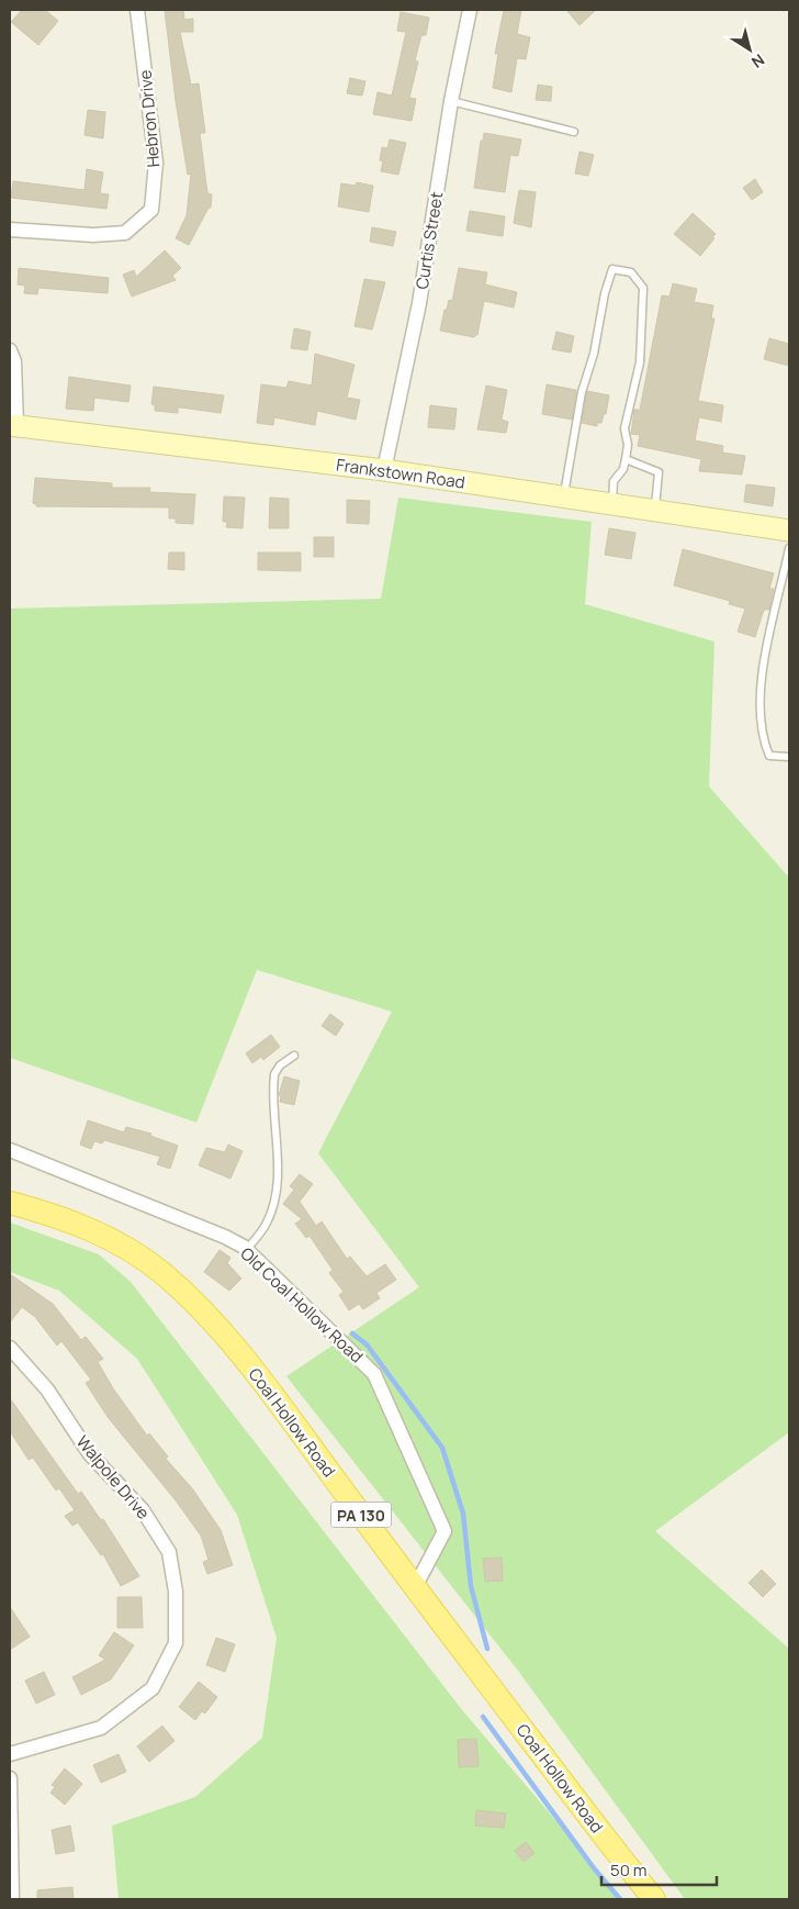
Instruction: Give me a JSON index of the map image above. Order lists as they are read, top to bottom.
{
  "streets": {
    "main road": ["Frankstown Road", "Coal Hollow Road", "PA 130"],
    "street": [
      "Hebron Drive",
      "Curtis Street",
      "Old Coal Hollow Road",
      "Walpole Drive"
    ]
  },
  "crossings": [
    ["Curtis Street", "Frankstown Road"],
    ["Old Coal Hollow Road", "Coal Hollow Road"]
  ],
  "scale_bar": "50 m",
  "north": "bottom right"
}
